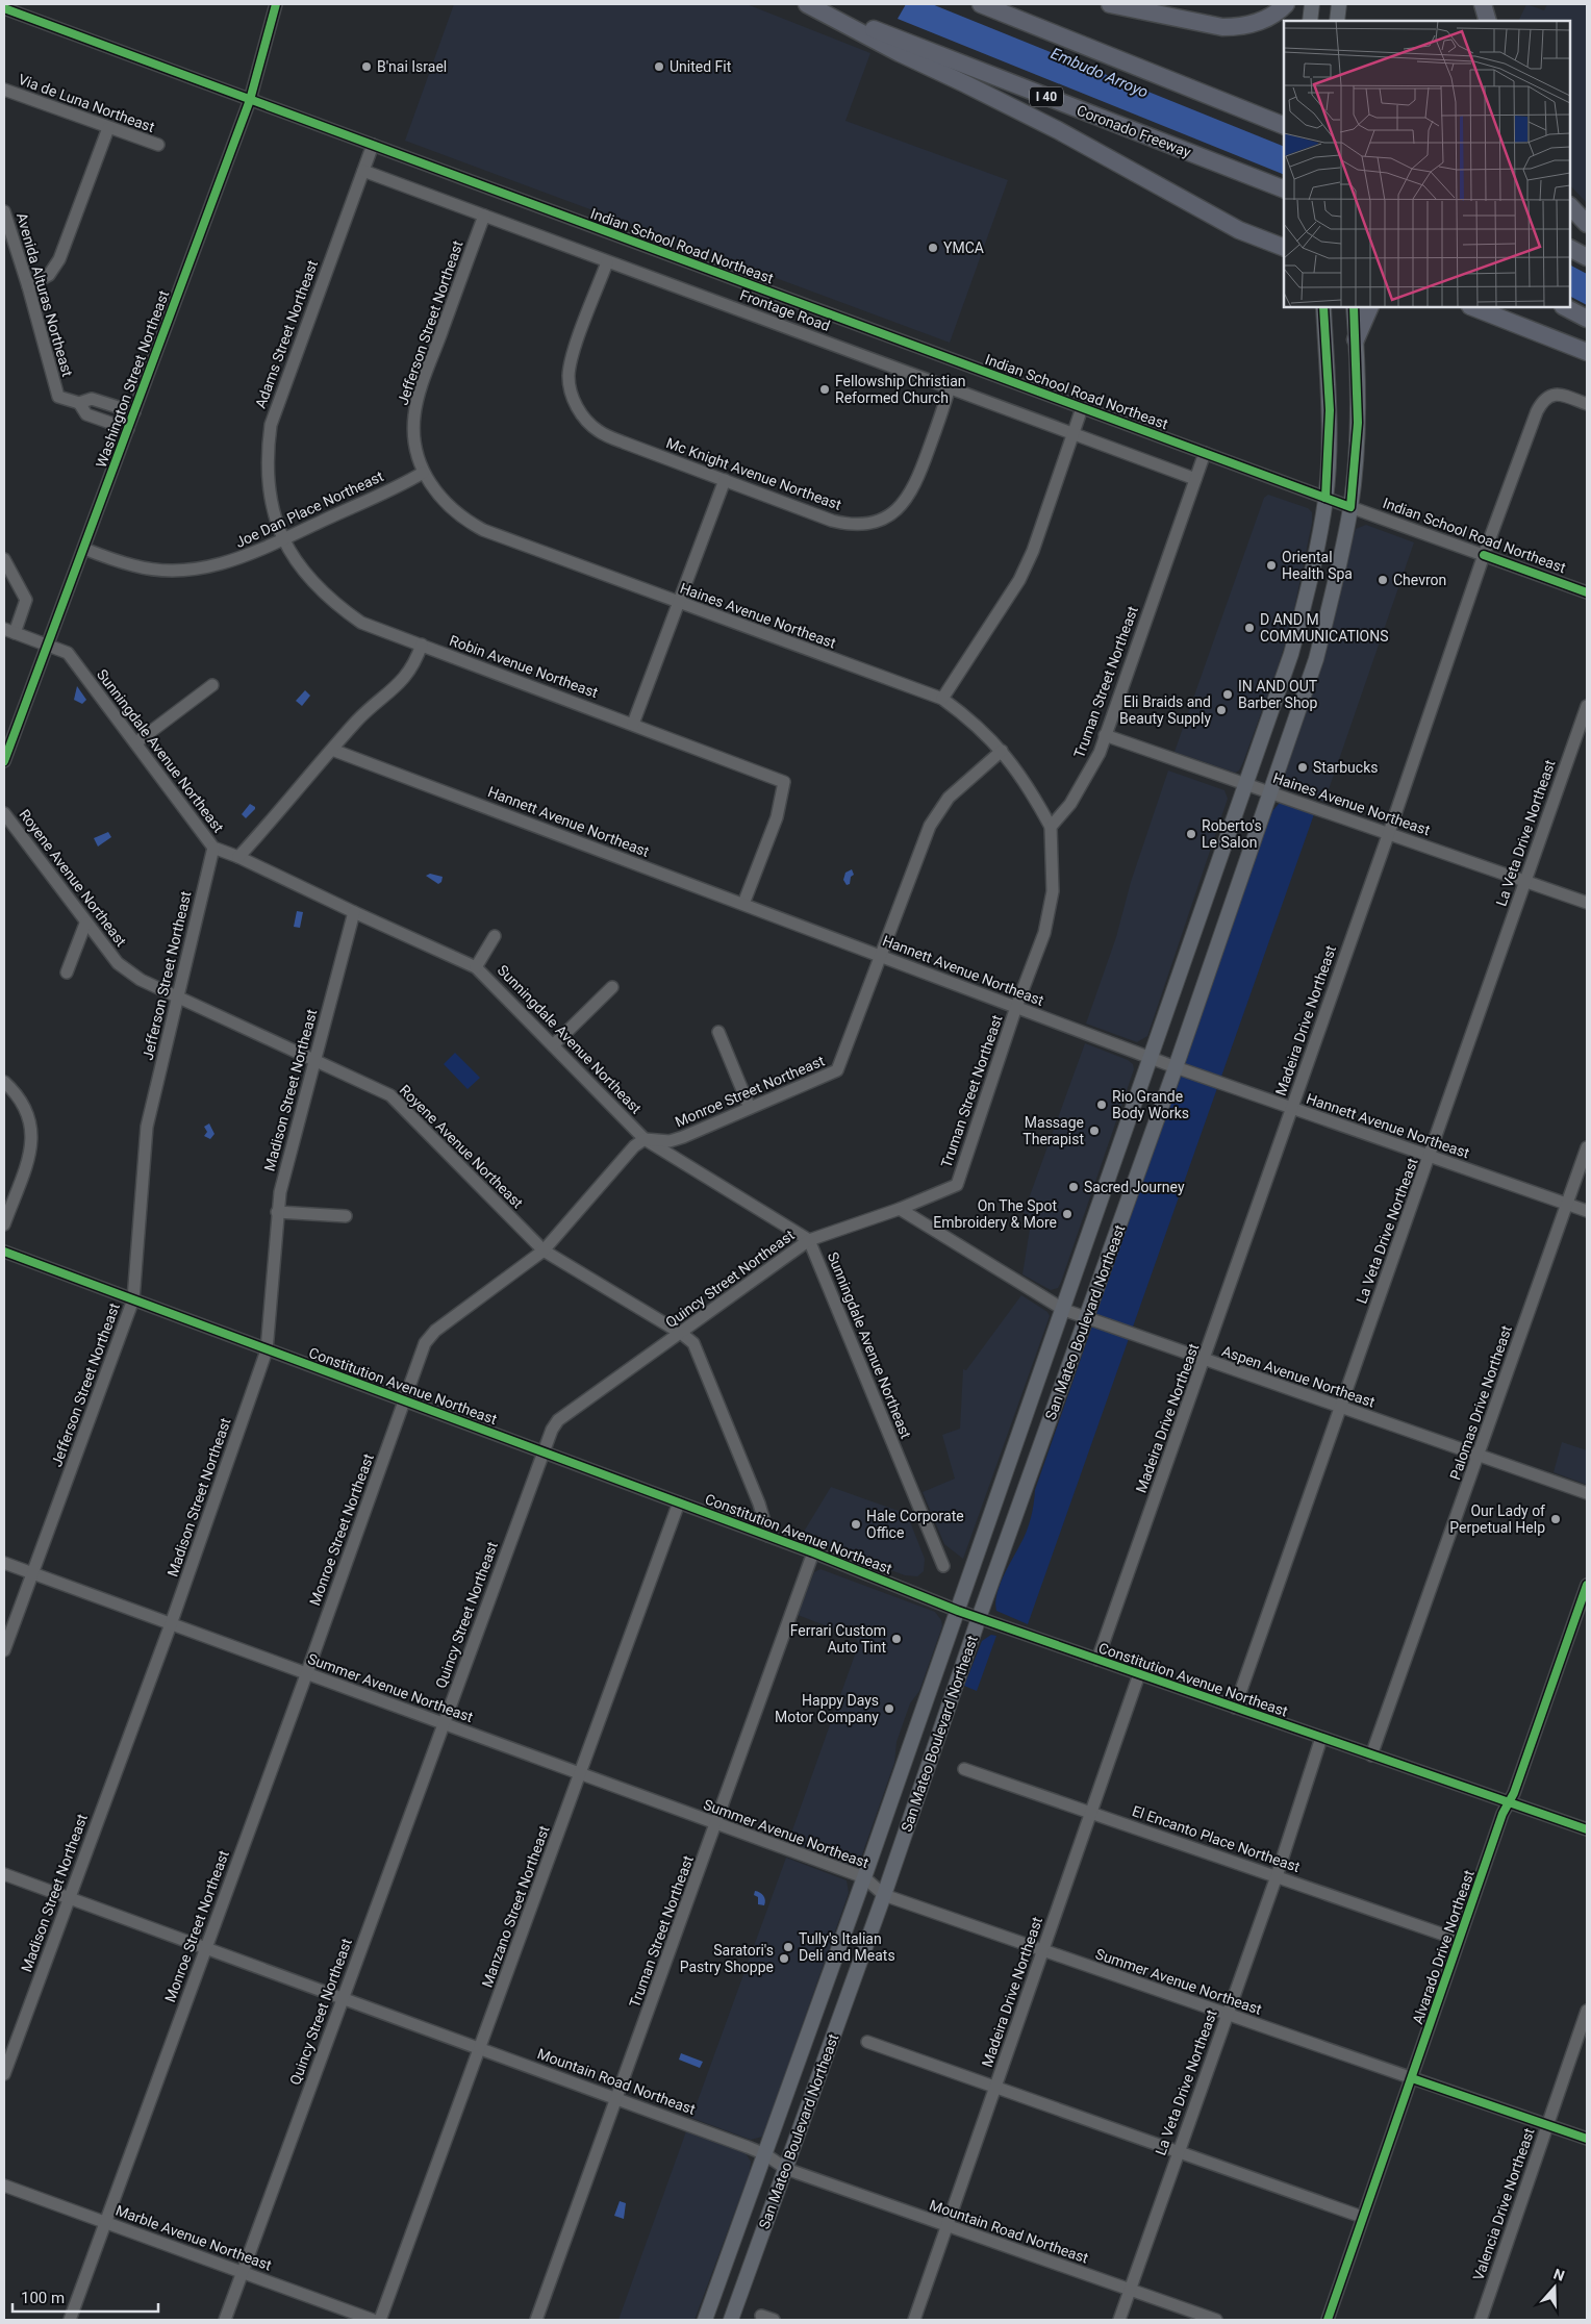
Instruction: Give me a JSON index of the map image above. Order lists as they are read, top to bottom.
{
  "streets": {
    "highway": ["I 40", "Coronado Freeway"],
    "main road": ["San Mateo Boulevard Northeast"],
    "street": [
      "Via de Luna Northeast",
      "Indian School Road Northeast",
      "Avenida Alturas Northeast",
      "Frontage Road",
      "Jefferson Street Northeast",
      "Adams Street Northeast",
      "Washington Street Northeast",
      "Mc Knight Avenue Northeast",
      "Joe Dan Place Northeast",
      "Haines Avenue Northeast",
      "Robin Avenue Northeast",
      "Truman Street Northeast",
      "Sunningdale Avenue Northeast",
      "Hannett Avenue Northeast",
      "La Veta Drive Northeast",
      "Royene Avenue Northeast",
      "Madeira Drive Northeast",
      "Madison Street Northeast",
      "Monroe Street Northeast",
      "Quincy Street Northeast",
      "Aspen Avenue Northeast",
      "Constitution Avenue Northeast",
      "Palomas Drive Northeast",
      "Summer Avenue Northeast",
      "El Encanto Place Northeast",
      "Manzano Street Northeast",
      "Alvarado Drive Northeast",
      "Mountain Road Northeast",
      "Valencia Drive Northeast",
      "Marble Avenue Northeast"
    ]
  },
  "crossings": [
    ["Indian School Road Northeast", "Adams Street Northeast"],
    ["Indian School Road Northeast", "Washington Street Northeast"],
    ["Indian School Road Northeast", "Truman Street Northeast"],
    ["Indian School Road Northeast", "Madeira Drive Northeast"],
    ["Indian School Road Northeast", "San Mateo Boulevard Northeast"],
    ["Avenida Alturas Northeast", "Washington Street Northeast"],
    ["Frontage Road", "Jefferson Street Northeast"],
    ["Frontage Road", "Adams Street Northeast"],
    ["Frontage Road", "Mc Knight Avenue Northeast"],
    ["Frontage Road", "Truman Street Northeast"],
    ["Jefferson Street Northeast", "Joe Dan Place Northeast"],
    ["Jefferson Street Northeast", "Haines Avenue Northeast"],
    ["Jefferson Street Northeast", "Sunningdale Avenue Northeast"],
    ["Jefferson Street Northeast", "Royene Avenue Northeast"],
    ["Jefferson Street Northeast", "Constitution Avenue Northeast"],
    ["Jefferson Street Northeast", "Summer Avenue Northeast"],
    ["Adams Street Northeast", "Joe Dan Place Northeast"],
    ["Adams Street Northeast", "Robin Avenue Northeast"],
    ["Washington Street Northeast", "Joe Dan Place Northeast"],
    ["Washington Street Northeast", "Sunningdale Avenue Northeast"],
    ["Joe Dan Place Northeast", "Haines Avenue Northeast"],
    ["Joe Dan Place Northeast", "Robin Avenue Northeast"],
    ["Haines Avenue Northeast", "Truman Street Northeast"],
    ["Haines Avenue Northeast", "La Veta Drive Northeast"],
    ["Haines Avenue Northeast", "Madeira Drive Northeast"],
    ["Haines Avenue Northeast", "San Mateo Boulevard Northeast"],
    ["Robin Avenue Northeast", "Hannett Avenue Northeast"],
    ["Truman Street Northeast", "Hannett Avenue Northeast"],
    ["Truman Street Northeast", "Quincy Street Northeast"],
    ["Truman Street Northeast", "Aspen Avenue Northeast"],
    ["Truman Street Northeast", "Constitution Avenue Northeast"],
    ["Truman Street Northeast", "Summer Avenue Northeast"],
    ["Truman Street Northeast", "Mountain Road Northeast"],
    ["Sunningdale Avenue Northeast", "Madison Street Northeast"],
    ["Sunningdale Avenue Northeast", "Monroe Street Northeast"],
    ["Sunningdale Avenue Northeast", "Quincy Street Northeast"],
    ["Hannett Avenue Northeast", "La Veta Drive Northeast"],
    ["Hannett Avenue Northeast", "Madeira Drive Northeast"],
    ["Hannett Avenue Northeast", "Monroe Street Northeast"],
    ["Hannett Avenue Northeast", "San Mateo Boulevard Northeast"],
    ["Hannett Avenue Northeast", "Palomas Drive Northeast"],
    ["La Veta Drive Northeast", "Aspen Avenue Northeast"],
    ["La Veta Drive Northeast", "Constitution Avenue Northeast"],
    ["La Veta Drive Northeast", "Summer Avenue Northeast"],
    ["La Veta Drive Northeast", "El Encanto Place Northeast"],
    ["La Veta Drive Northeast", "Mountain Road Northeast"],
    ["Royene Avenue Northeast", "Madison Street Northeast"],
    ["Royene Avenue Northeast", "Monroe Street Northeast"],
    ["Royene Avenue Northeast", "Quincy Street Northeast"],
    ["Royene Avenue Northeast", "Constitution Avenue Northeast"],
    ["Madeira Drive Northeast", "Aspen Avenue Northeast"],
    ["Madeira Drive Northeast", "Constitution Avenue Northeast"],
    ["Madeira Drive Northeast", "Summer Avenue Northeast"],
    ["Madeira Drive Northeast", "El Encanto Place Northeast"],
    ["Madeira Drive Northeast", "Mountain Road Northeast"],
    ["Madison Street Northeast", "Constitution Avenue Northeast"],
    ["Madison Street Northeast", "Summer Avenue Northeast"],
    ["Madison Street Northeast", "Mountain Road Northeast"],
    ["Monroe Street Northeast", "Constitution Avenue Northeast"],
    ["Monroe Street Northeast", "Summer Avenue Northeast"],
    ["Monroe Street Northeast", "Mountain Road Northeast"],
    ["Monroe Street Northeast", "Marble Avenue Northeast"],
    ["Quincy Street Northeast", "Aspen Avenue Northeast"],
    ["Quincy Street Northeast", "Constitution Avenue Northeast"],
    ["Quincy Street Northeast", "Summer Avenue Northeast"],
    ["Quincy Street Northeast", "Mountain Road Northeast"],
    ["Quincy Street Northeast", "Marble Avenue Northeast"],
    ["San Mateo Boulevard Northeast", "Aspen Avenue Northeast"],
    ["San Mateo Boulevard Northeast", "Constitution Avenue Northeast"],
    ["San Mateo Boulevard Northeast", "Summer Avenue Northeast"],
    ["San Mateo Boulevard Northeast", "Mountain Road Northeast"],
    ["Aspen Avenue Northeast", "Palomas Drive Northeast"],
    ["Constitution Avenue Northeast", "Palomas Drive Northeast"],
    ["Constitution Avenue Northeast", "Manzano Street Northeast"],
    ["Constitution Avenue Northeast", "Alvarado Drive Northeast"],
    ["Summer Avenue Northeast", "Manzano Street Northeast"],
    ["Summer Avenue Northeast", "Alvarado Drive Northeast"],
    ["Summer Avenue Northeast", "Valencia Drive Northeast"],
    ["El Encanto Place Northeast", "Alvarado Drive Northeast"],
    ["Manzano Street Northeast", "Mountain Road Northeast"]
  ],
  "water": ["Embudo Arroyo"],
  "places": [
    "B'nai Israel",
    "United Fit",
    "YMCA",
    "Fellowship Christian Reformed Church",
    "Oriental Health Spa",
    "Chevron",
    "D AND M COMMUNICATIONS",
    "IN AND OUT Barber Shop",
    "Eli Braids and Beauty Supply",
    "Starbucks",
    "Roberto's Le Salon",
    "Rio Grande Body Works",
    "Massage Therapist",
    "Sacred Journey",
    "On The Spot Embroidery & More",
    "Our Lady of Perpetual Help",
    "Hale Corporate Office",
    "Ferrari Custom Auto Tint",
    "Happy Days Motor Company",
    "Tully's Italian Deli and Meats",
    "Saratori's Pastry Shoppe"
  ],
  "scale_bar": "100 m",
  "north": "top"
}
